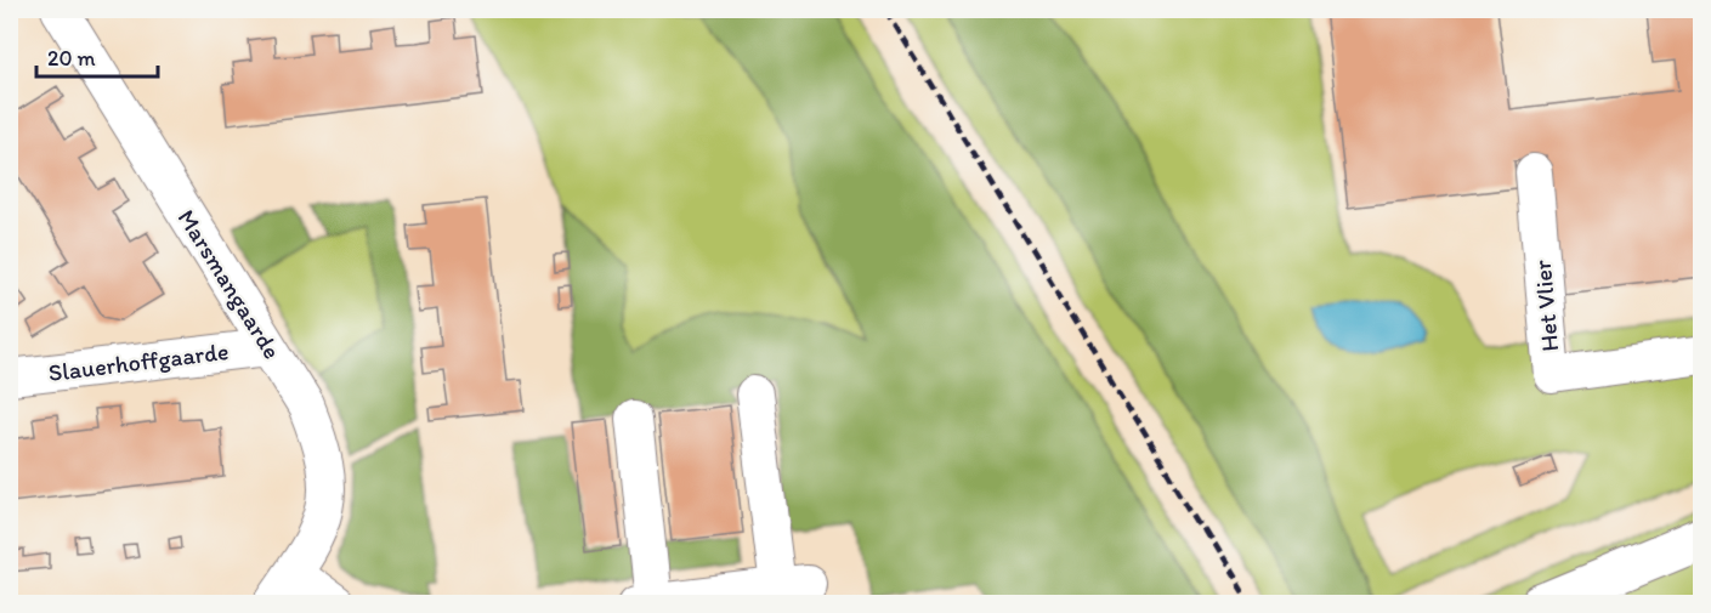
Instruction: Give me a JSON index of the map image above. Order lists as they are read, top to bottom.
{
  "streets": {
    "street": ["Marsmangaarde", "Het Vlier", "Slauerhoffgaarde"]
  },
  "crossings": [
    ["Marsmangaarde", "Slauerhoffgaarde"]
  ],
  "scale_bar": "20 m"
}
